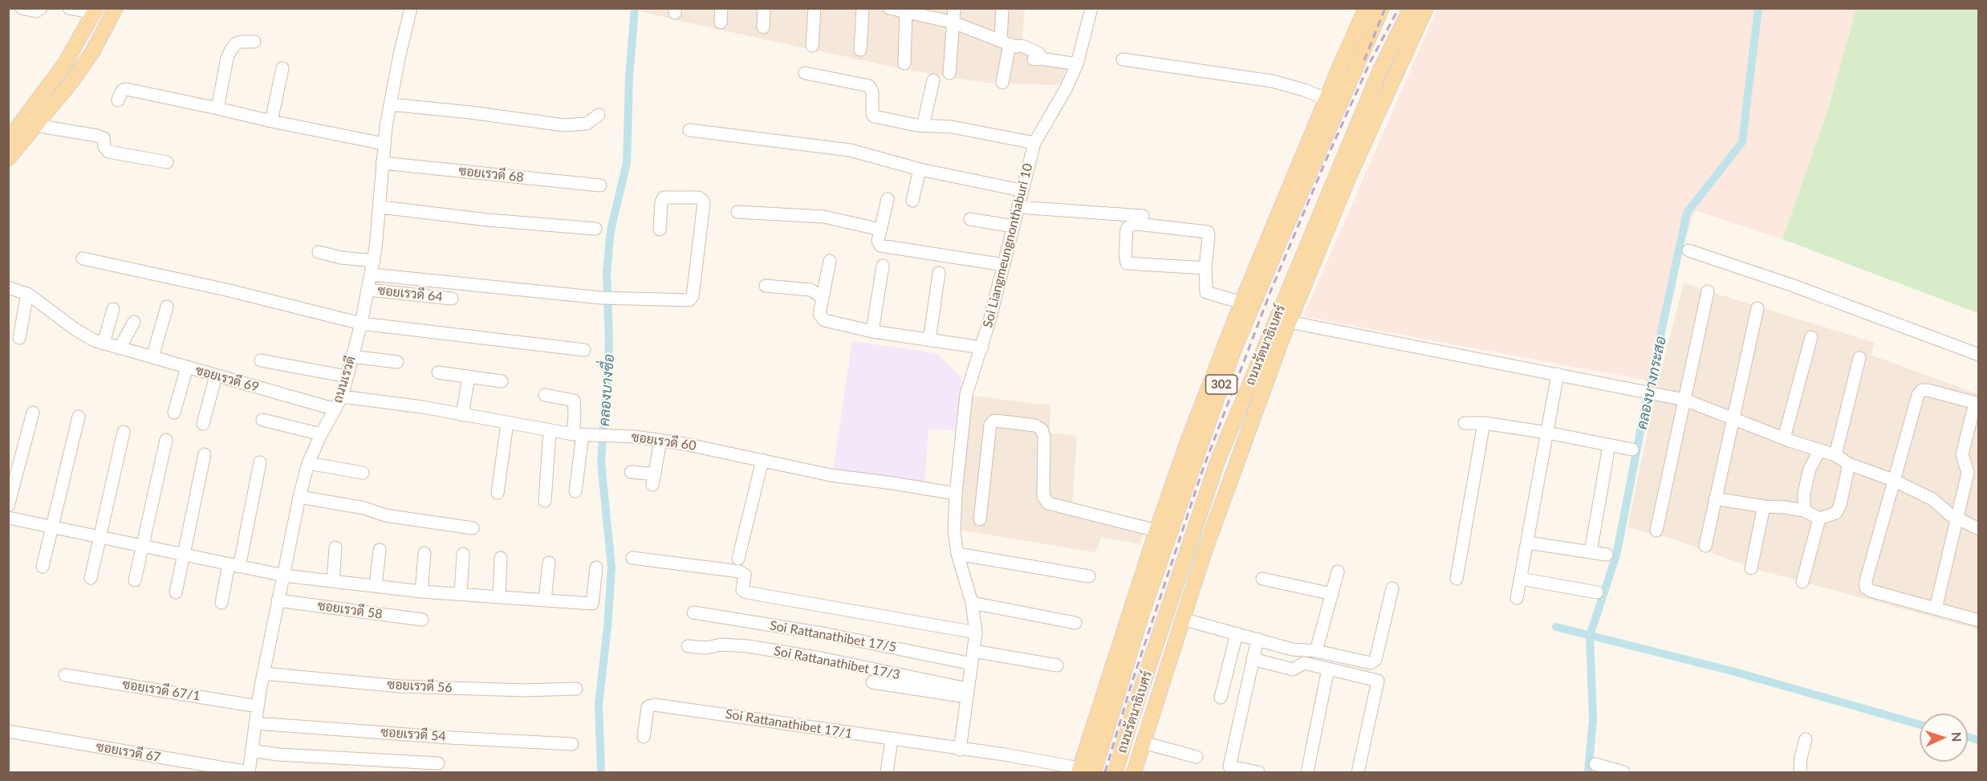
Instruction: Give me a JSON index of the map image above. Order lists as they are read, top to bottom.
{
  "streets": {
    "main road": ["ถนนรัตนาธิเบศร์", "302"],
    "street": [
      "ซอยเรวดี 68",
      "Soi Liangmeungnonthaburi 10",
      "ซอยเรวดี 64",
      "ซอยเรวดี 69",
      "ถนนเรวดี",
      "ซอยเรวดี 60",
      "ซอยเรวดี 58",
      "Soi Rattanathibet 17/5",
      "Soi Rattanathibet 17/3",
      "ซอยเรวดี 56",
      "ซอยเรวดี 67/1",
      "Soi Rattanathibet 17/1",
      "ซอยเรวดี 54",
      "ซอยเรวดี 67"
    ]
  },
  "crossings": [
    ["ซอยเรวดี 68", "ถนนเรวดี"],
    ["Soi Liangmeungnonthaburi 10", "ซอยเรวดี 60"],
    ["Soi Liangmeungnonthaburi 10", "Soi Rattanathibet 17/5"],
    ["Soi Liangmeungnonthaburi 10", "Soi Rattanathibet 17/3"],
    ["Soi Liangmeungnonthaburi 10", "Soi Rattanathibet 17/1"],
    ["ซอยเรวดี 64", "ถนนเรวดี"],
    ["ถนนรัตนาธิเบศร์", "302"],
    ["ถนนรัตนาธิเบศร์", "Soi Rattanathibet 17/1"],
    ["ซอยเรวดี 69", "ถนนเรวดี"],
    ["ถนนเรวดี", "ซอยเรวดี 60"],
    ["ถนนเรวดี", "ซอยเรวดี 58"],
    ["ถนนเรวดี", "ซอยเรวดี 56"],
    ["ถนนเรวดี", "ซอยเรวดี 67/1"],
    ["ถนนเรวดี", "ซอยเรวดี 54"],
    ["ถนนเรวดี", "ซอยเรวดี 67"],
    ["302", "Soi Rattanathibet 17/1"]
  ],
  "water": ["คลองบางกระสอ", "คลองบางซื่อ"],
  "north": "right"
}
